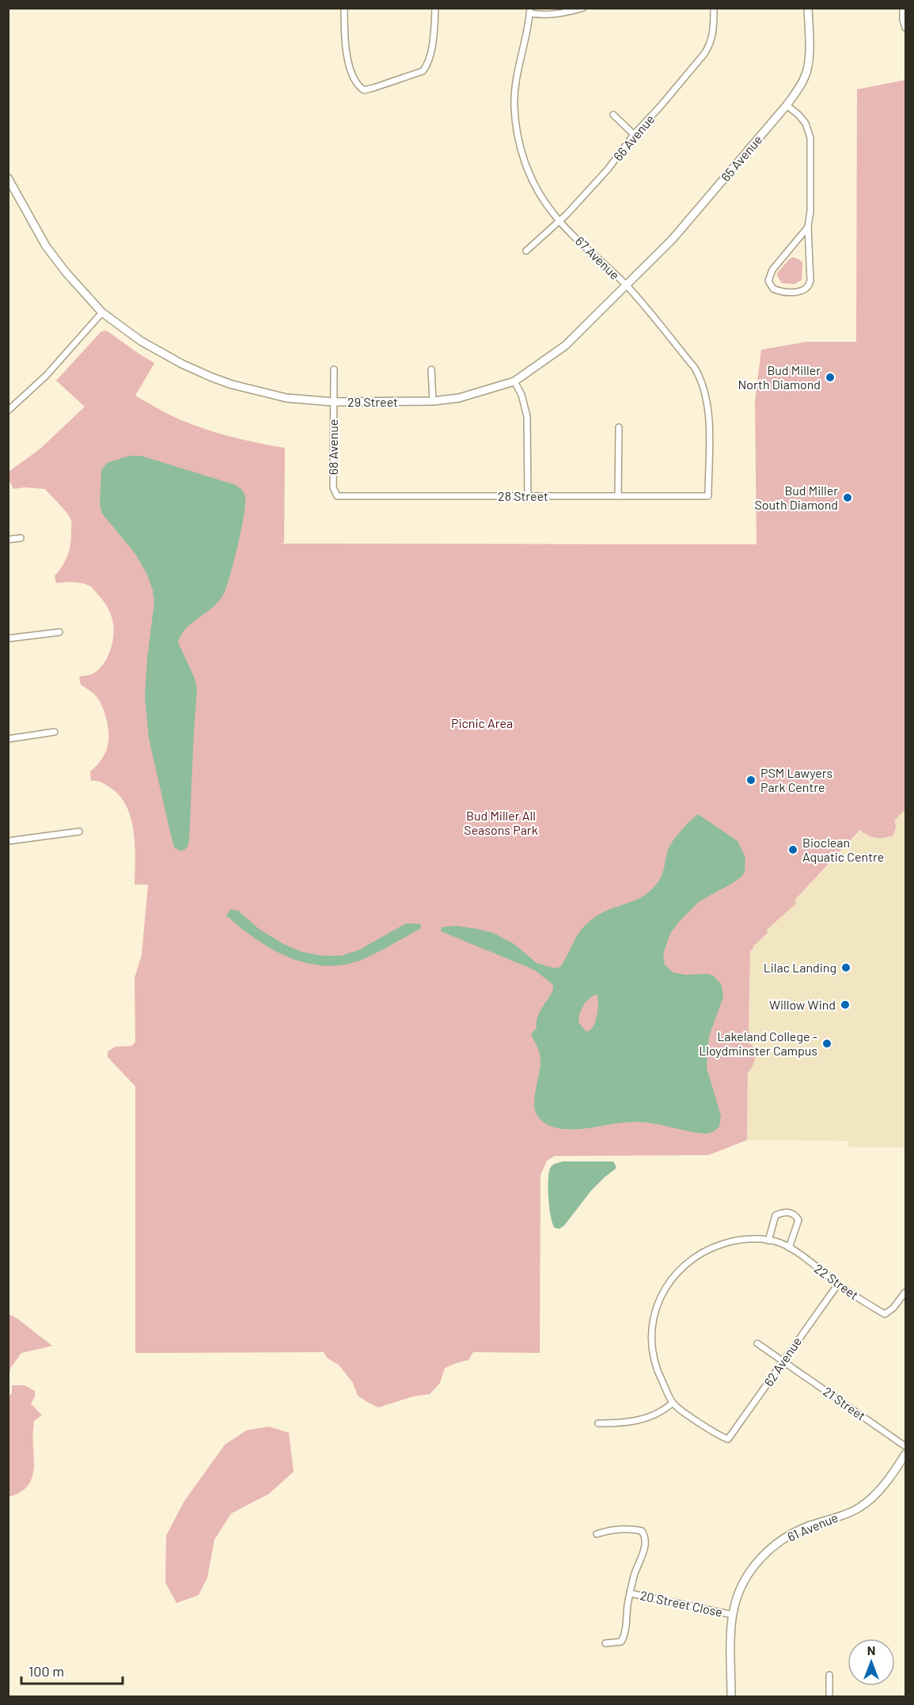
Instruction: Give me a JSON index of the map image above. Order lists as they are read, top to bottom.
{
  "streets": {
    "street": [
      "66 Avenue",
      "65 Avenue",
      "67 Avenue",
      "29 Street",
      "68 Avenue",
      "28 Street",
      "22 Street",
      "62 Avenue",
      "21 Street",
      "61 Avenue",
      "20 Street Close"
    ]
  },
  "crossings": [
    ["66 Avenue", "67 Avenue"],
    ["65 Avenue", "67 Avenue"],
    ["65 Avenue", "29 Street"],
    ["67 Avenue", "29 Street"],
    ["67 Avenue", "28 Street"],
    ["29 Street", "68 Avenue"],
    ["68 Avenue", "28 Street"],
    ["22 Street", "62 Avenue"],
    ["62 Avenue", "21 Street"],
    ["61 Avenue", "20 Street Close"]
  ],
  "parks": ["Picnic Area", "Bud Miller All Seasons Park"],
  "places": [
    "Bud Miller North Diamond",
    "Bud Miller South Diamond",
    "PSM Lawyers Park Centre",
    "Bioclean Aquatic Centre",
    "Lilac Landing",
    "Willow Wind",
    "Lakeland College - Lloydminster Campus"
  ],
  "scale_bar": "100 m",
  "north": "top"
}
